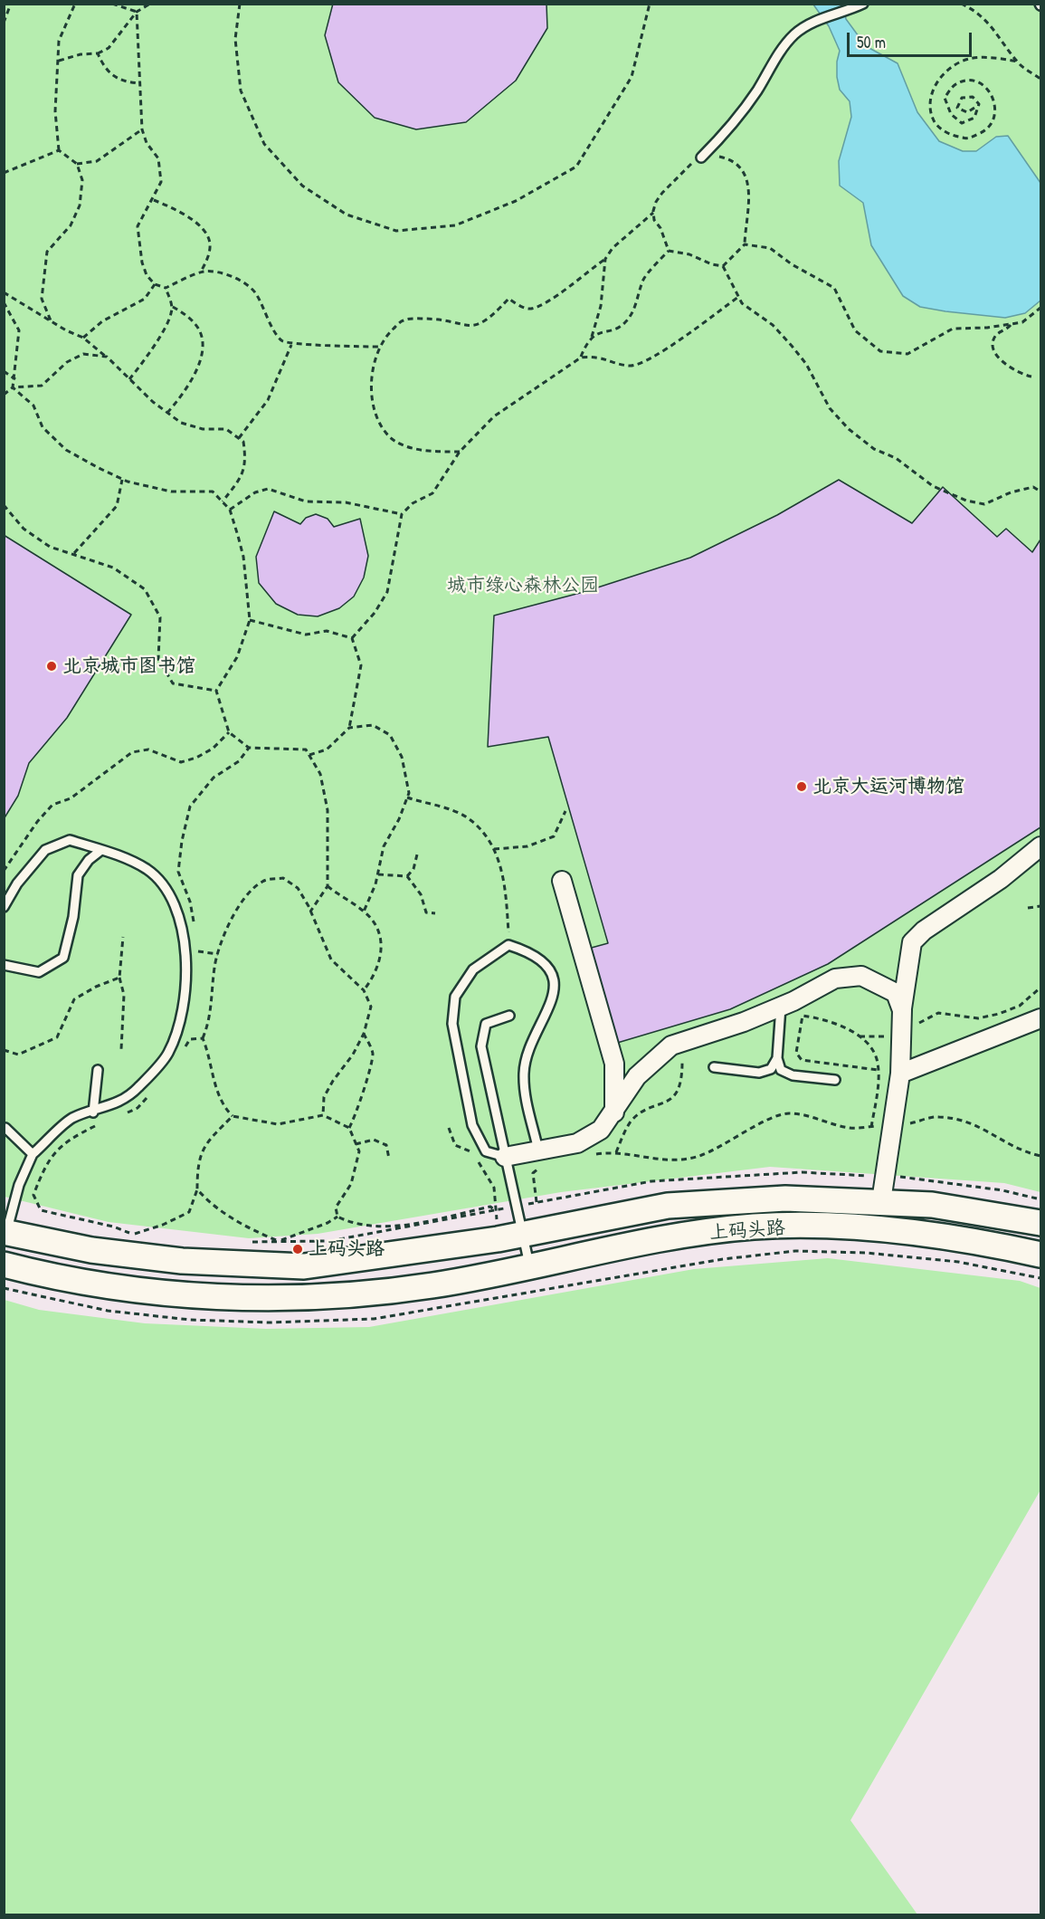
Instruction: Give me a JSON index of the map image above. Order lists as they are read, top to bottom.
{
  "streets": {
    "main road": ["上码头路"]
  },
  "parks": ["城市绿心森林公园"],
  "places": ["北京城市图书馆", "北京大运河博物馆", "上码头路"],
  "scale_bar": "50 m"
}
